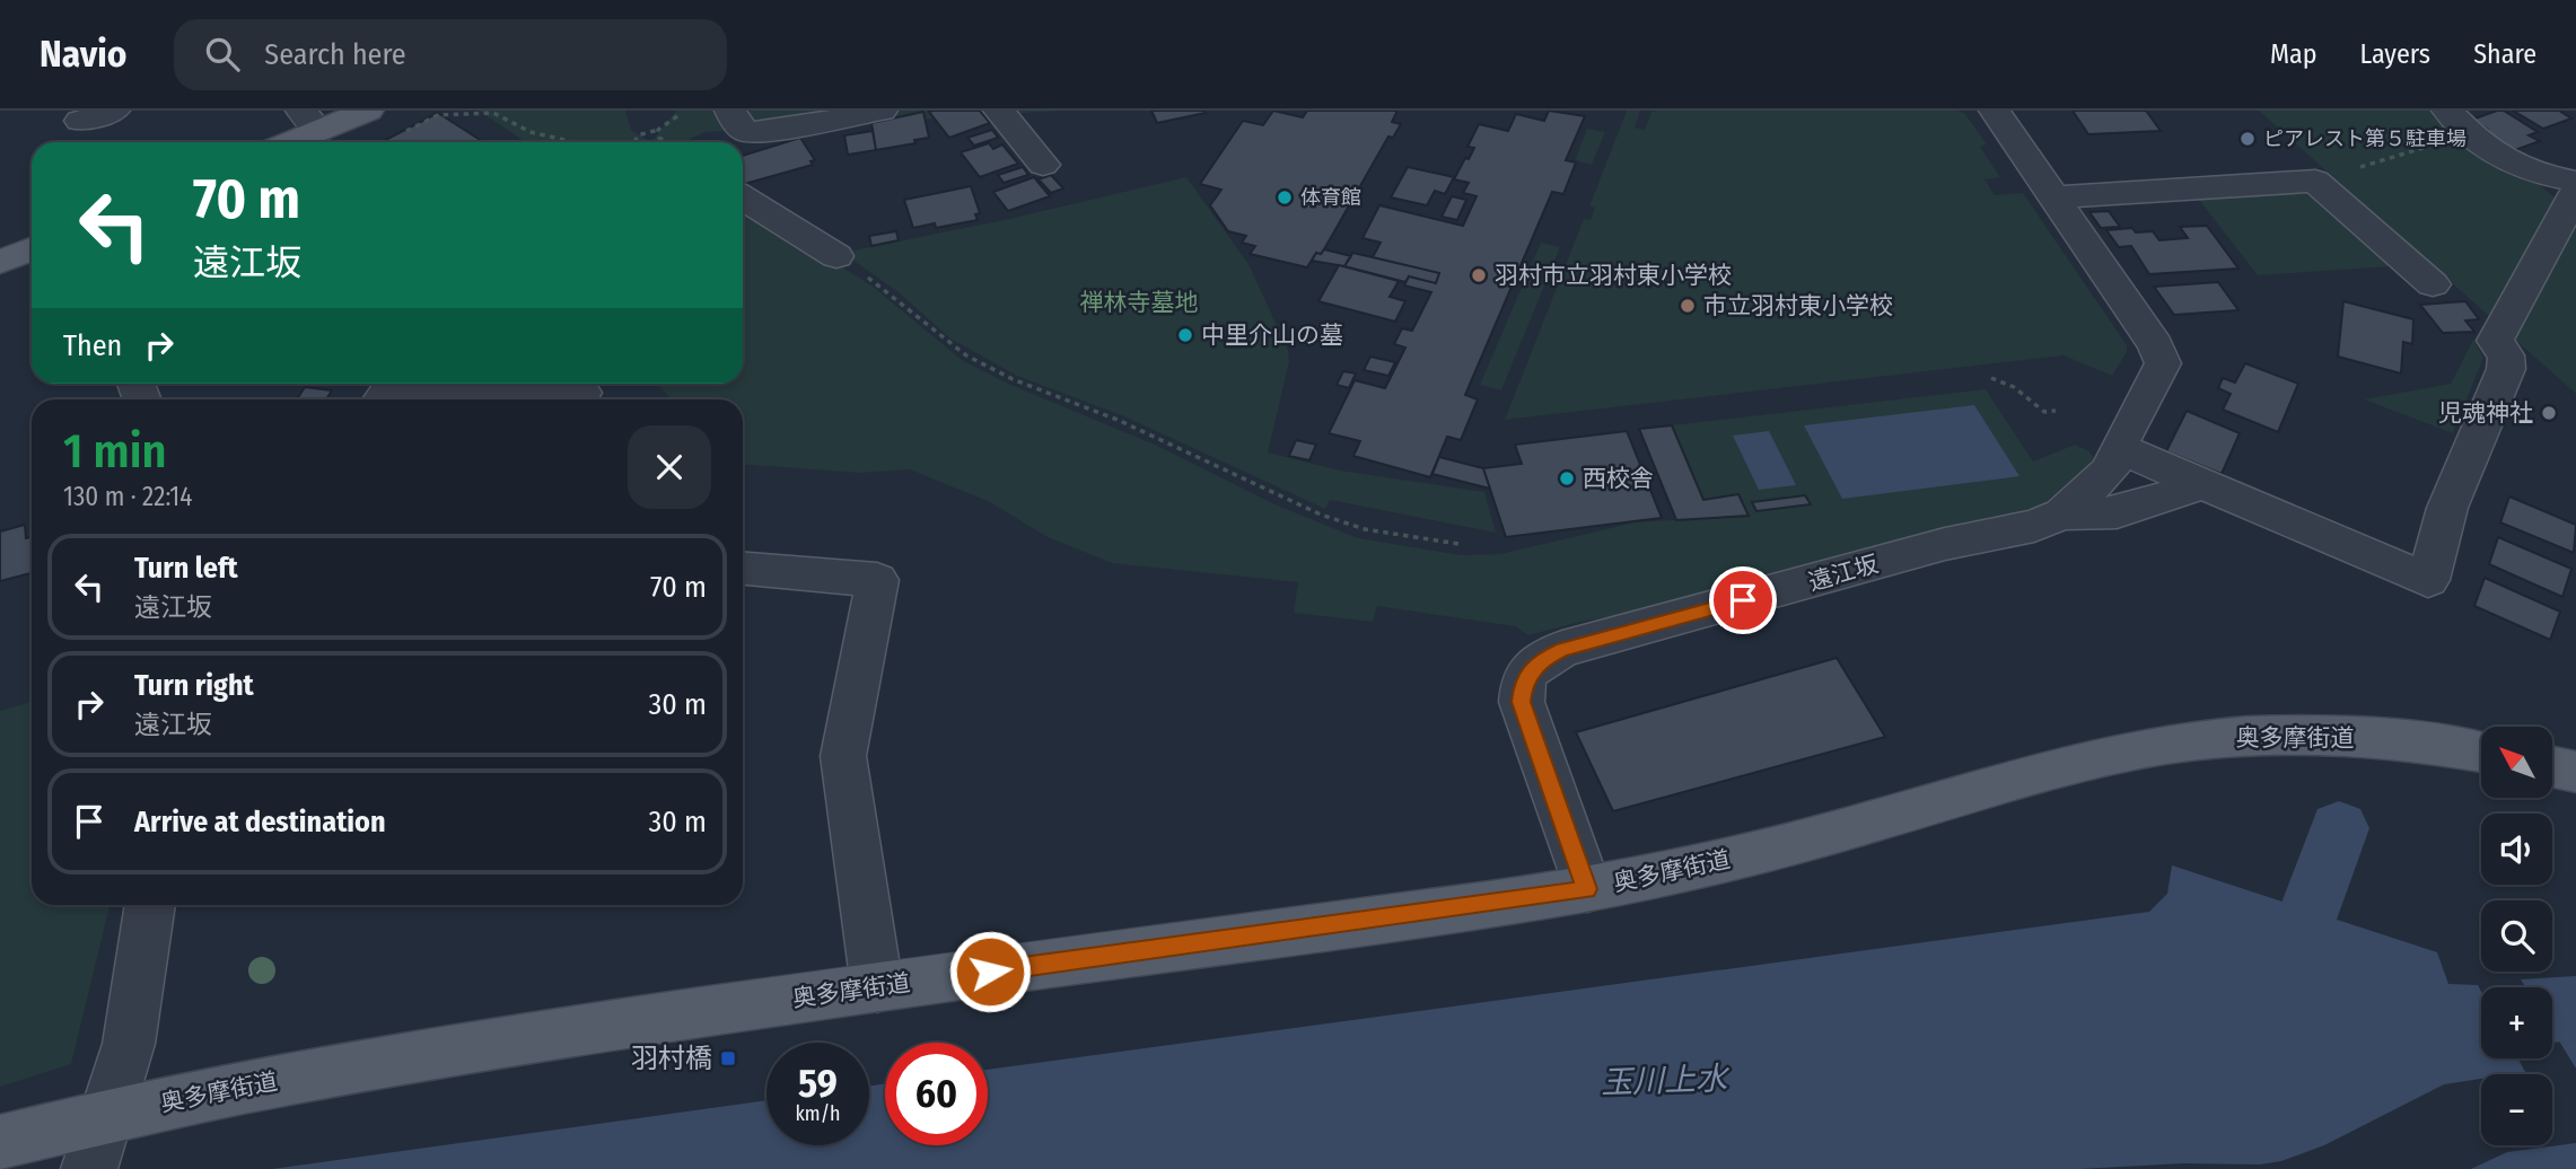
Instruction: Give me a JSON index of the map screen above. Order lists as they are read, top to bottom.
{
  "streets": {
    "main road": ["奥多摩街道"],
    "street": ["遠江坂"]
  },
  "crossings": [
    ["遠江坂", "奥多摩街道"]
  ],
  "water": ["玉川上水"],
  "parks": ["禅林寺墓地"],
  "places": {
    "other": [
      "ピアレスト第５駐車場",
      "体育館",
      "羽村市立羽村東小学校",
      "市立羽村東小学校",
      "中里介山の墓",
      "児魂神社",
      "西校舎"
    ],
    "transit": ["羽村橋"]
  },
  "north": "top left",
  "page": {
    "header": "Navio",
    "search": "Search here",
    "nav": ["Map", "Layers", "Share"],
    "turn": ["70 m", "遠江坂"],
    "then": "Then",
    "heading": ["1 min", "130 m · 22:14"],
    "list": [
      {
        "name": "Turn left",
        "note": "遠江坂",
        "value": "70 m"
      },
      {
        "name": "Turn right",
        "note": "遠江坂",
        "value": "30 m"
      },
      {
        "name": "Arrive at destination",
        "value": "30 m"
      }
    ],
    "map_buttons": ["+", "−"],
    "speed": "59 km/h",
    "limit": "60"
  }
}
